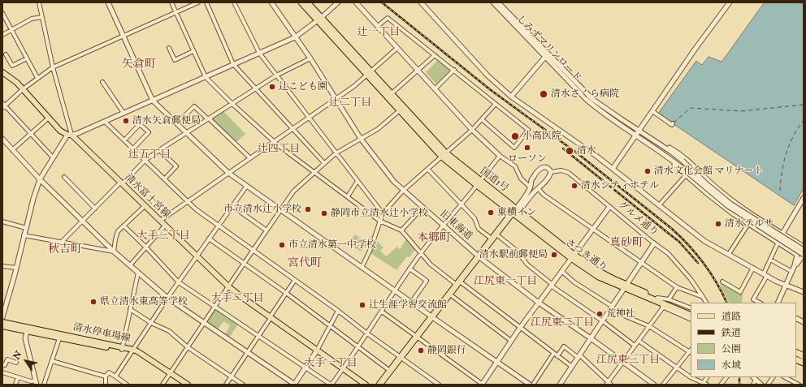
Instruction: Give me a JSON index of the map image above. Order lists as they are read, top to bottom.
{
  "streets": {
    "highway": ["国道1号", "さつき通り"],
    "main road": ["清水富士宮線", "清水停車場線"],
    "street": ["しみずマリンロード", "グルメ通り", "旧東海道"]
  },
  "crossings": [
    ["国道1号", "さつき通り"]
  ],
  "districts": [
    "辻一丁目",
    "矢倉町",
    "辻二丁目",
    "辻四丁目",
    "辻五丁目",
    "大手三丁目",
    "本郷町",
    "真砂町",
    "秋吉町",
    "宮代町",
    "江尻東一丁目",
    "大手二丁目",
    "江尻東二丁目",
    "江尻東三丁目",
    "大手一丁目"
  ],
  "places": [
    "辻こども園",
    "清水さくら病院",
    "清水矢倉郵便局",
    "小高医院",
    "ローソン",
    "清水",
    "清水文化会館 マリナート",
    "清水シティホテル",
    "市立清水辻小学校",
    "東横イン",
    "静岡市立清水辻小学校",
    "清水テルサ",
    "市立清水第一中学校",
    "清水駅前郵便局",
    "県立清水東高等学校",
    "辻生涯学習交流館",
    "荒神社",
    "静岡銀行"
  ],
  "legend": [
    "道路",
    "鉄道",
    "公園",
    "水域"
  ],
  "north": "top left"
}
